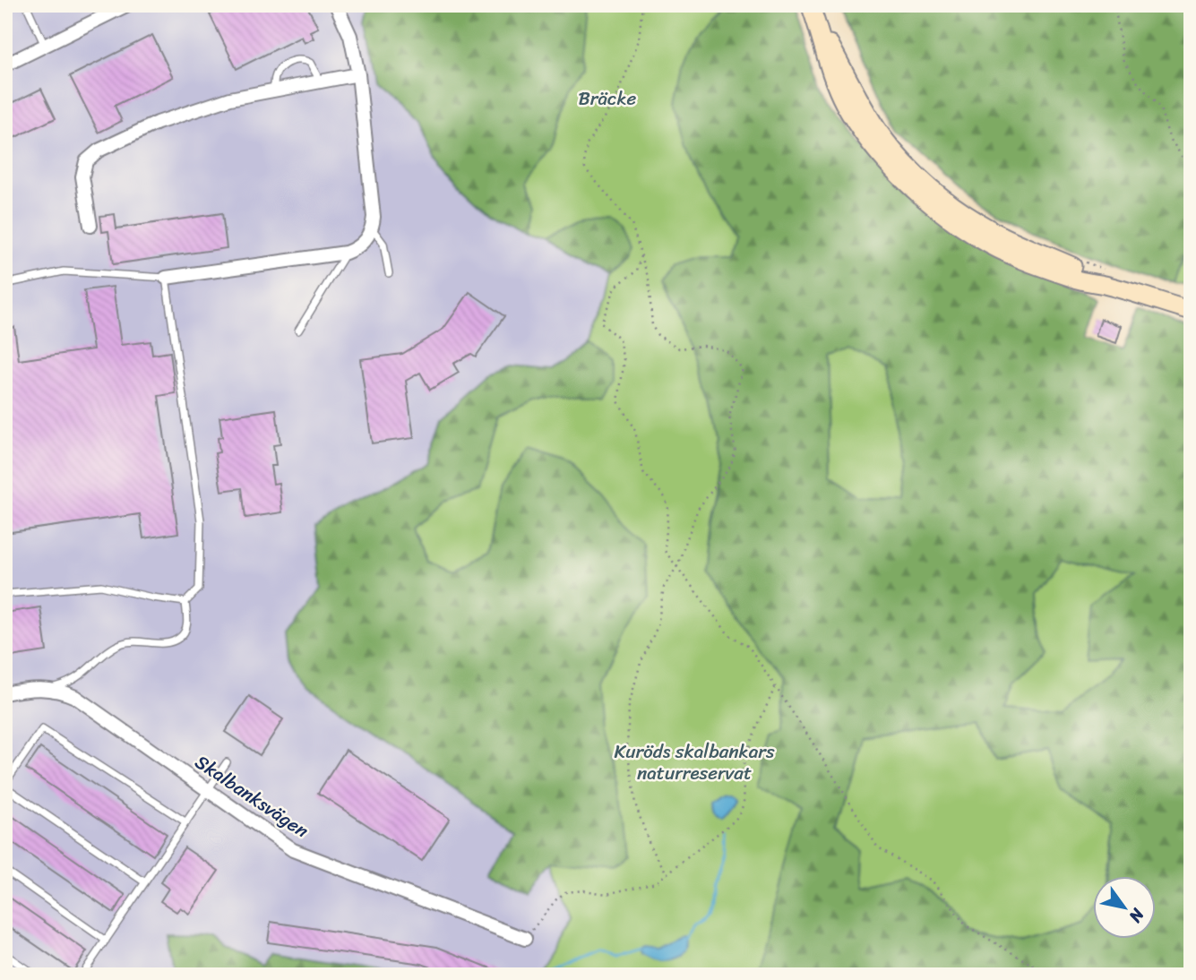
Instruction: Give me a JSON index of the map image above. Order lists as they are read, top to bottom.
{
  "streets": {
    "street": ["Skalbanksvägen"]
  },
  "parks": ["Bräcke", "Kuröds skalbankars naturreservat"],
  "north": "bottom right"
}
